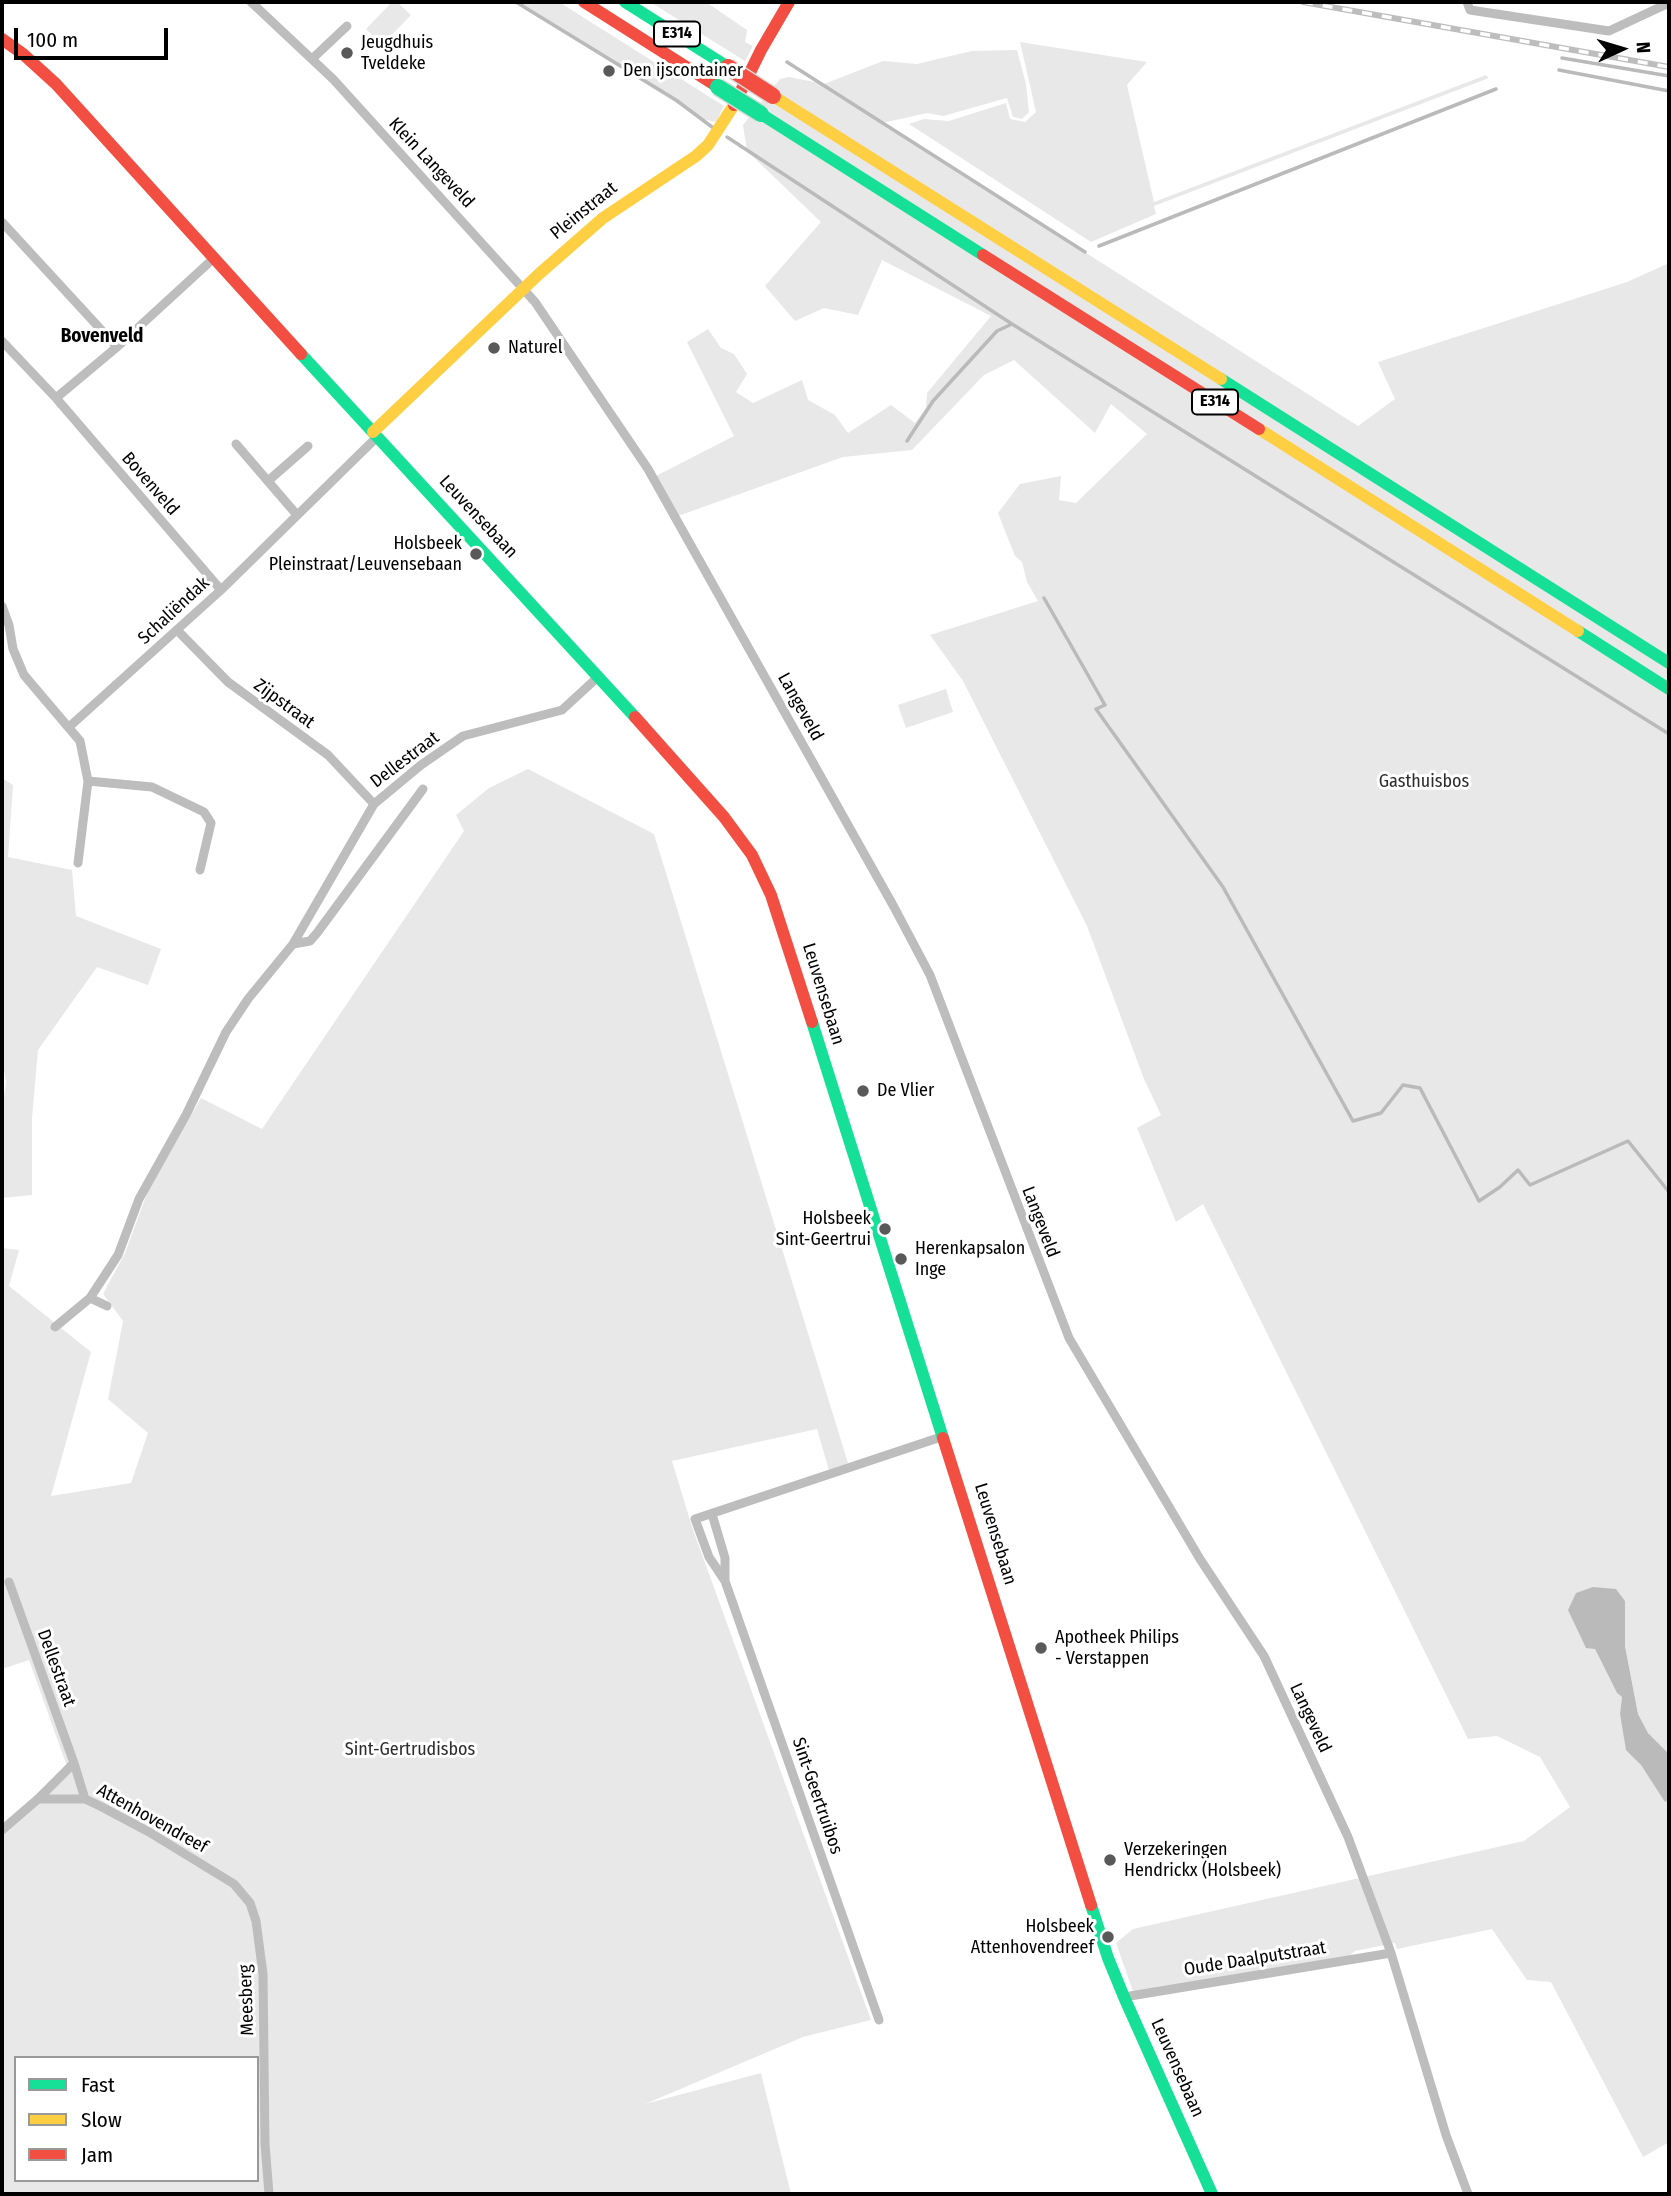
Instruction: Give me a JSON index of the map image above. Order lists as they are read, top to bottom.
{
  "streets": {
    "main road": ["E314", "Pleinstraat", "Leuvensebaan"],
    "street": [
      "Klein Langeveld",
      "Bovenveld",
      "Schaliëndak",
      "Zijpstraat",
      "Langeveld",
      "Dellestraat",
      "Sint-Geertruibos",
      "Attenhovendreef",
      "Oude Daalputstraat",
      "Meesberg"
    ]
  },
  "crossings": [
    ["Klein Langeveld", "Pleinstraat"],
    ["Klein Langeveld", "Langeveld"],
    ["Pleinstraat", "Leuvensebaan"],
    ["Pleinstraat", "Schaliëndak"],
    ["Pleinstraat", "Langeveld"],
    ["Bovenveld", "Schaliëndak"],
    ["Leuvensebaan", "Schaliëndak"],
    ["Leuvensebaan", "Dellestraat"],
    ["Leuvensebaan", "Oude Daalputstraat"],
    ["Schaliëndak", "Zijpstraat"],
    ["Zijpstraat", "Dellestraat"],
    ["Langeveld", "Oude Daalputstraat"],
    ["Dellestraat", "Attenhovendreef"],
    ["Attenhovendreef", "Meesberg"]
  ],
  "districts": ["Bovenveld"],
  "parks": ["Gasthuisbos", "Sint-Gertrudisbos"],
  "places": [
    "Jeugdhuis Tveldeke",
    "Den ijscontainer",
    "Naturel",
    "Holsbeek Pleinstraat/Leuvensebaan",
    "De Vlier",
    "Holsbeek Sint-Geertrui",
    "Herenkapsalon Inge",
    "Apotheek Philips - Verstappen",
    "Verzekeringen Hendrickx (Holsbeek)",
    "Holsbeek Attenhovendreef"
  ],
  "legend": ["Fast", "Slow", "Jam"],
  "scale_bar": "100 m",
  "north": "right"
}
